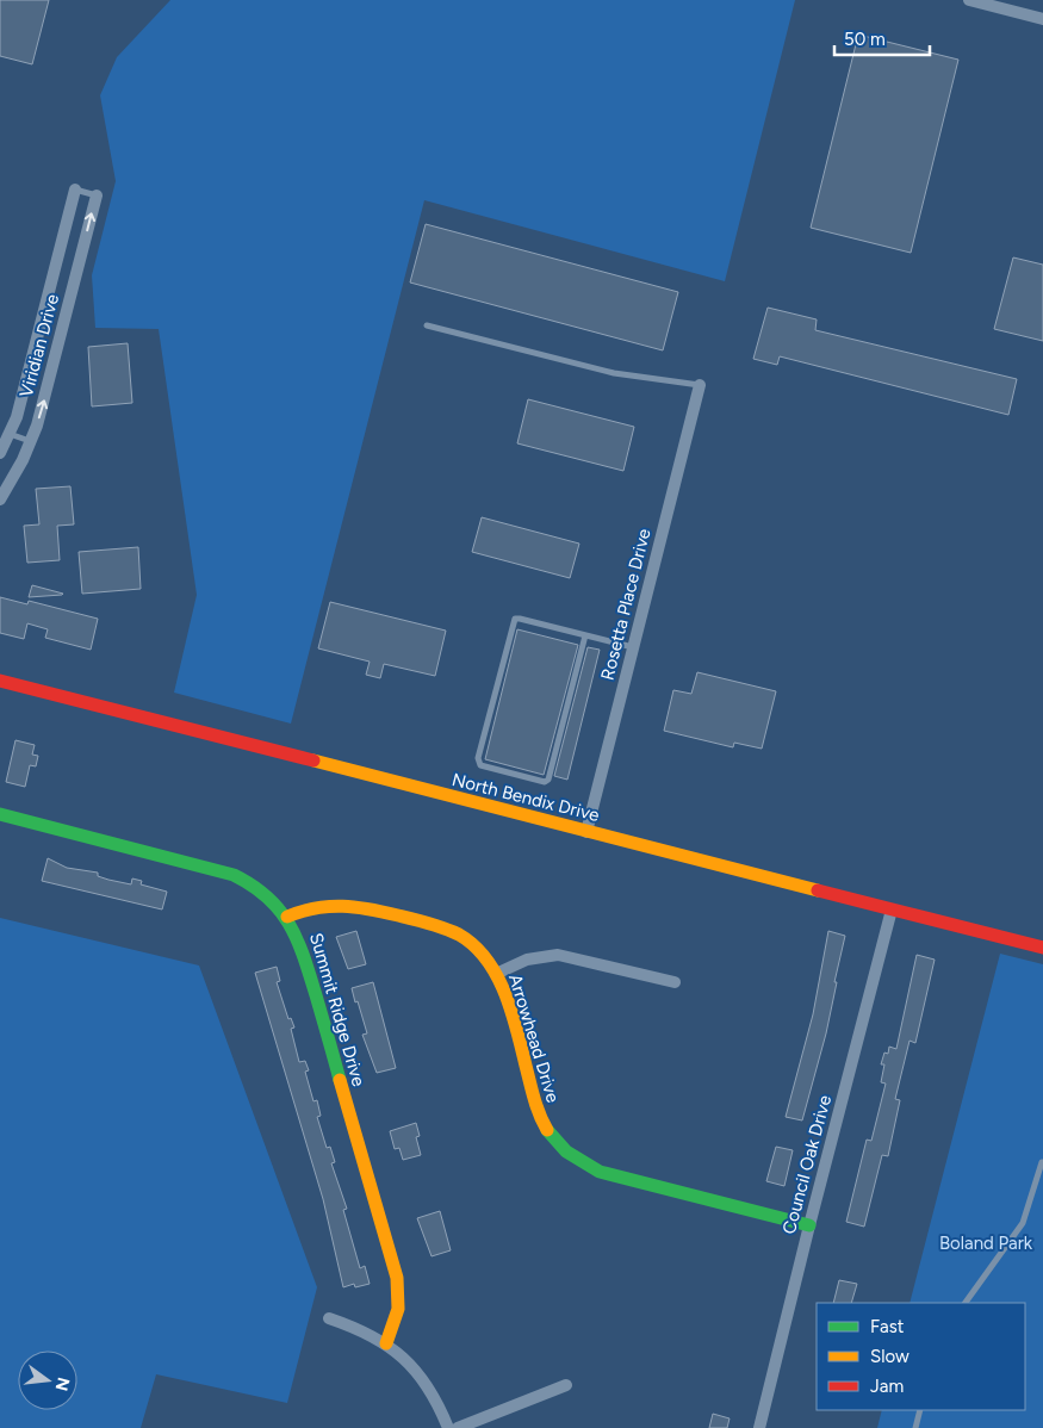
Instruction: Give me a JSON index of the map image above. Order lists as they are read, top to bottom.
{
  "streets": {
    "street": [
      "Viridian Drive",
      "Rosetta Place Drive",
      "North Bendix Drive",
      "Summit Ridge Drive",
      "Arrowhead Drive",
      "Council Oak Drive"
    ]
  },
  "crossings": [
    ["Rosetta Place Drive", "North Bendix Drive"],
    ["North Bendix Drive", "Council Oak Drive"],
    ["Summit Ridge Drive", "Arrowhead Drive"],
    ["Arrowhead Drive", "Council Oak Drive"]
  ],
  "parks": ["Boland Park"],
  "legend": ["Fast", "Slow", "Jam"],
  "scale_bar": "50 m",
  "north": "right"
}
